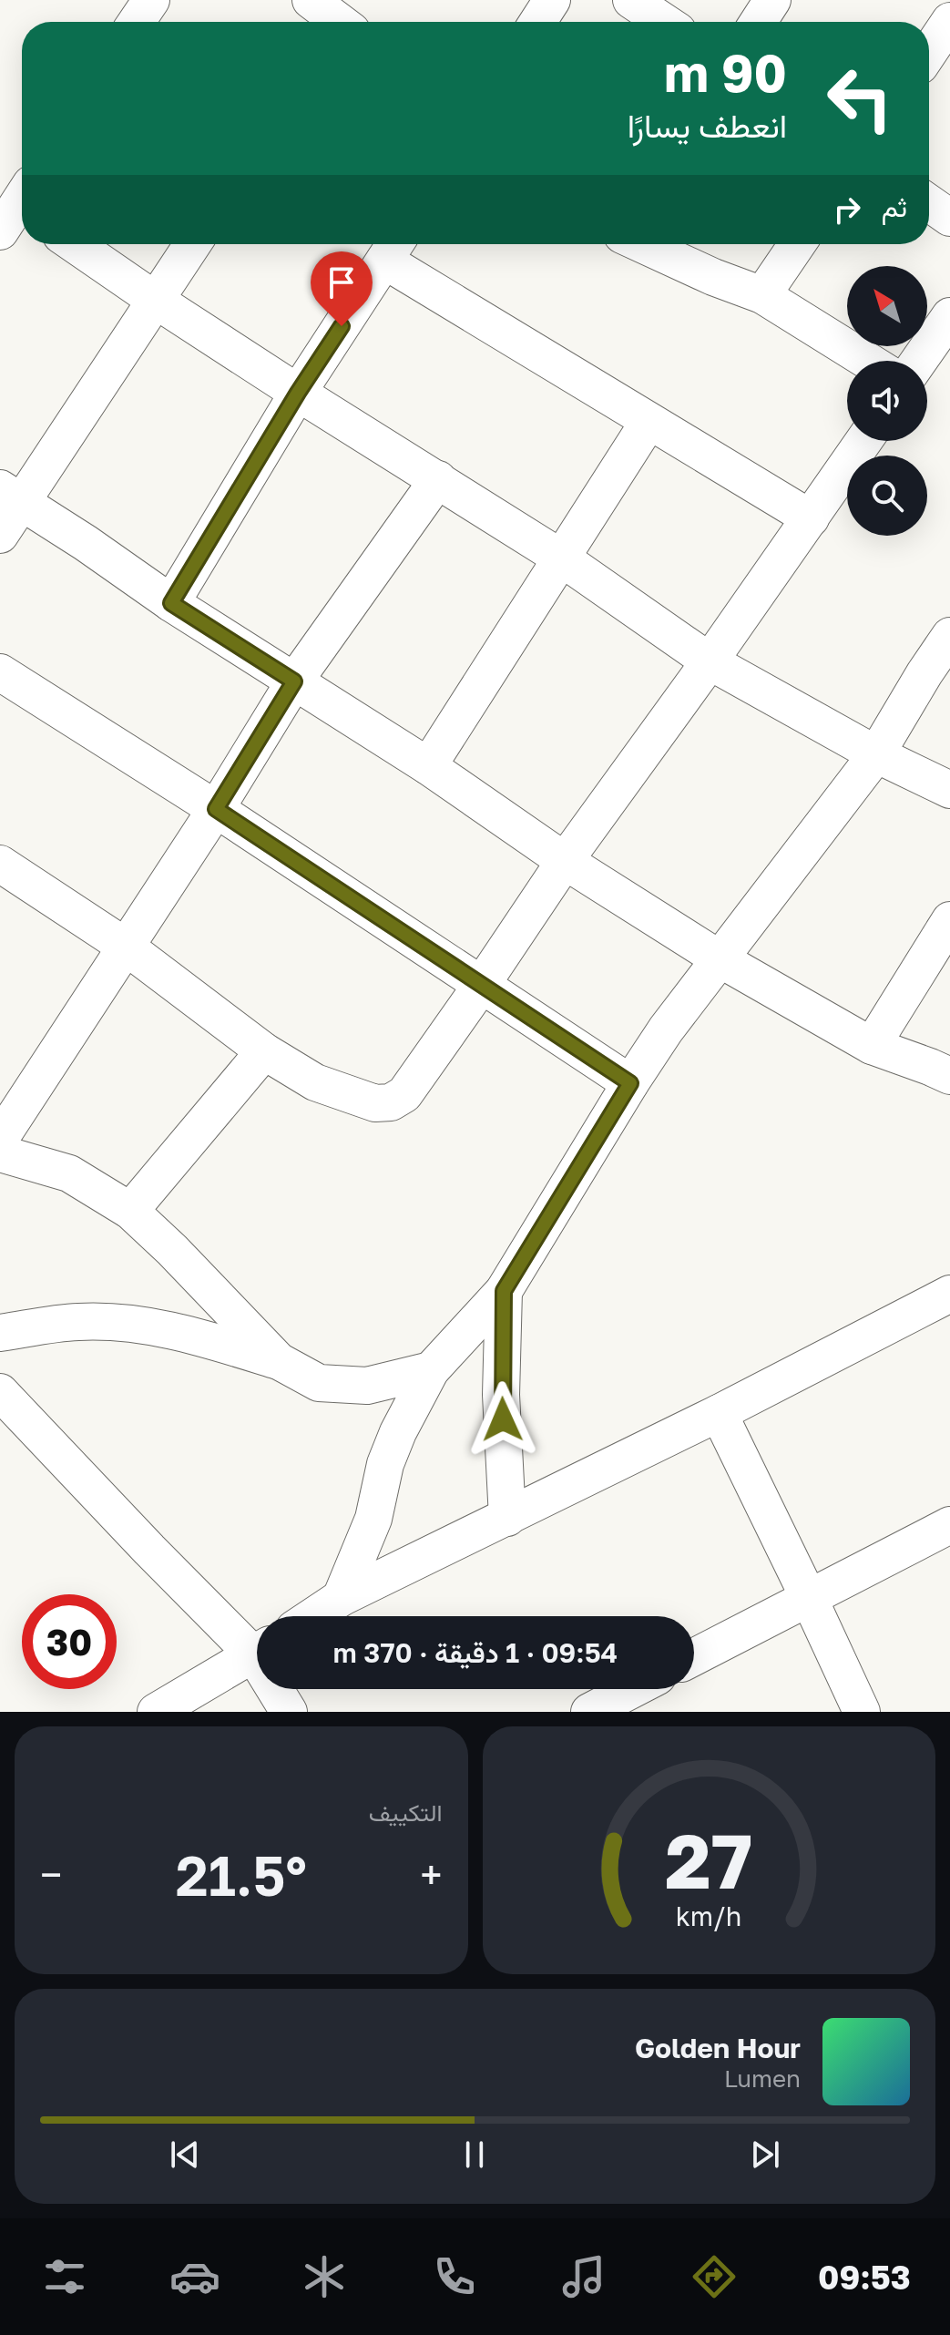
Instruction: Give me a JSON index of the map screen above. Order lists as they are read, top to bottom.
{
  "north": "top left",
  "page": {
    "turn": ["90 m", "انعطف يسارًا"],
    "then": "ثم",
    "limit": "30",
    "trip": "09:54 · 1 دقيقة · 370 m",
    "tile": "التكييف",
    "heat": ["−", "21.5°", "+"],
    "song": ["Golden Hour", "Lumen"],
    "tabs": "09:53",
    "gauge": ["27", "km/h"]
  }
}
